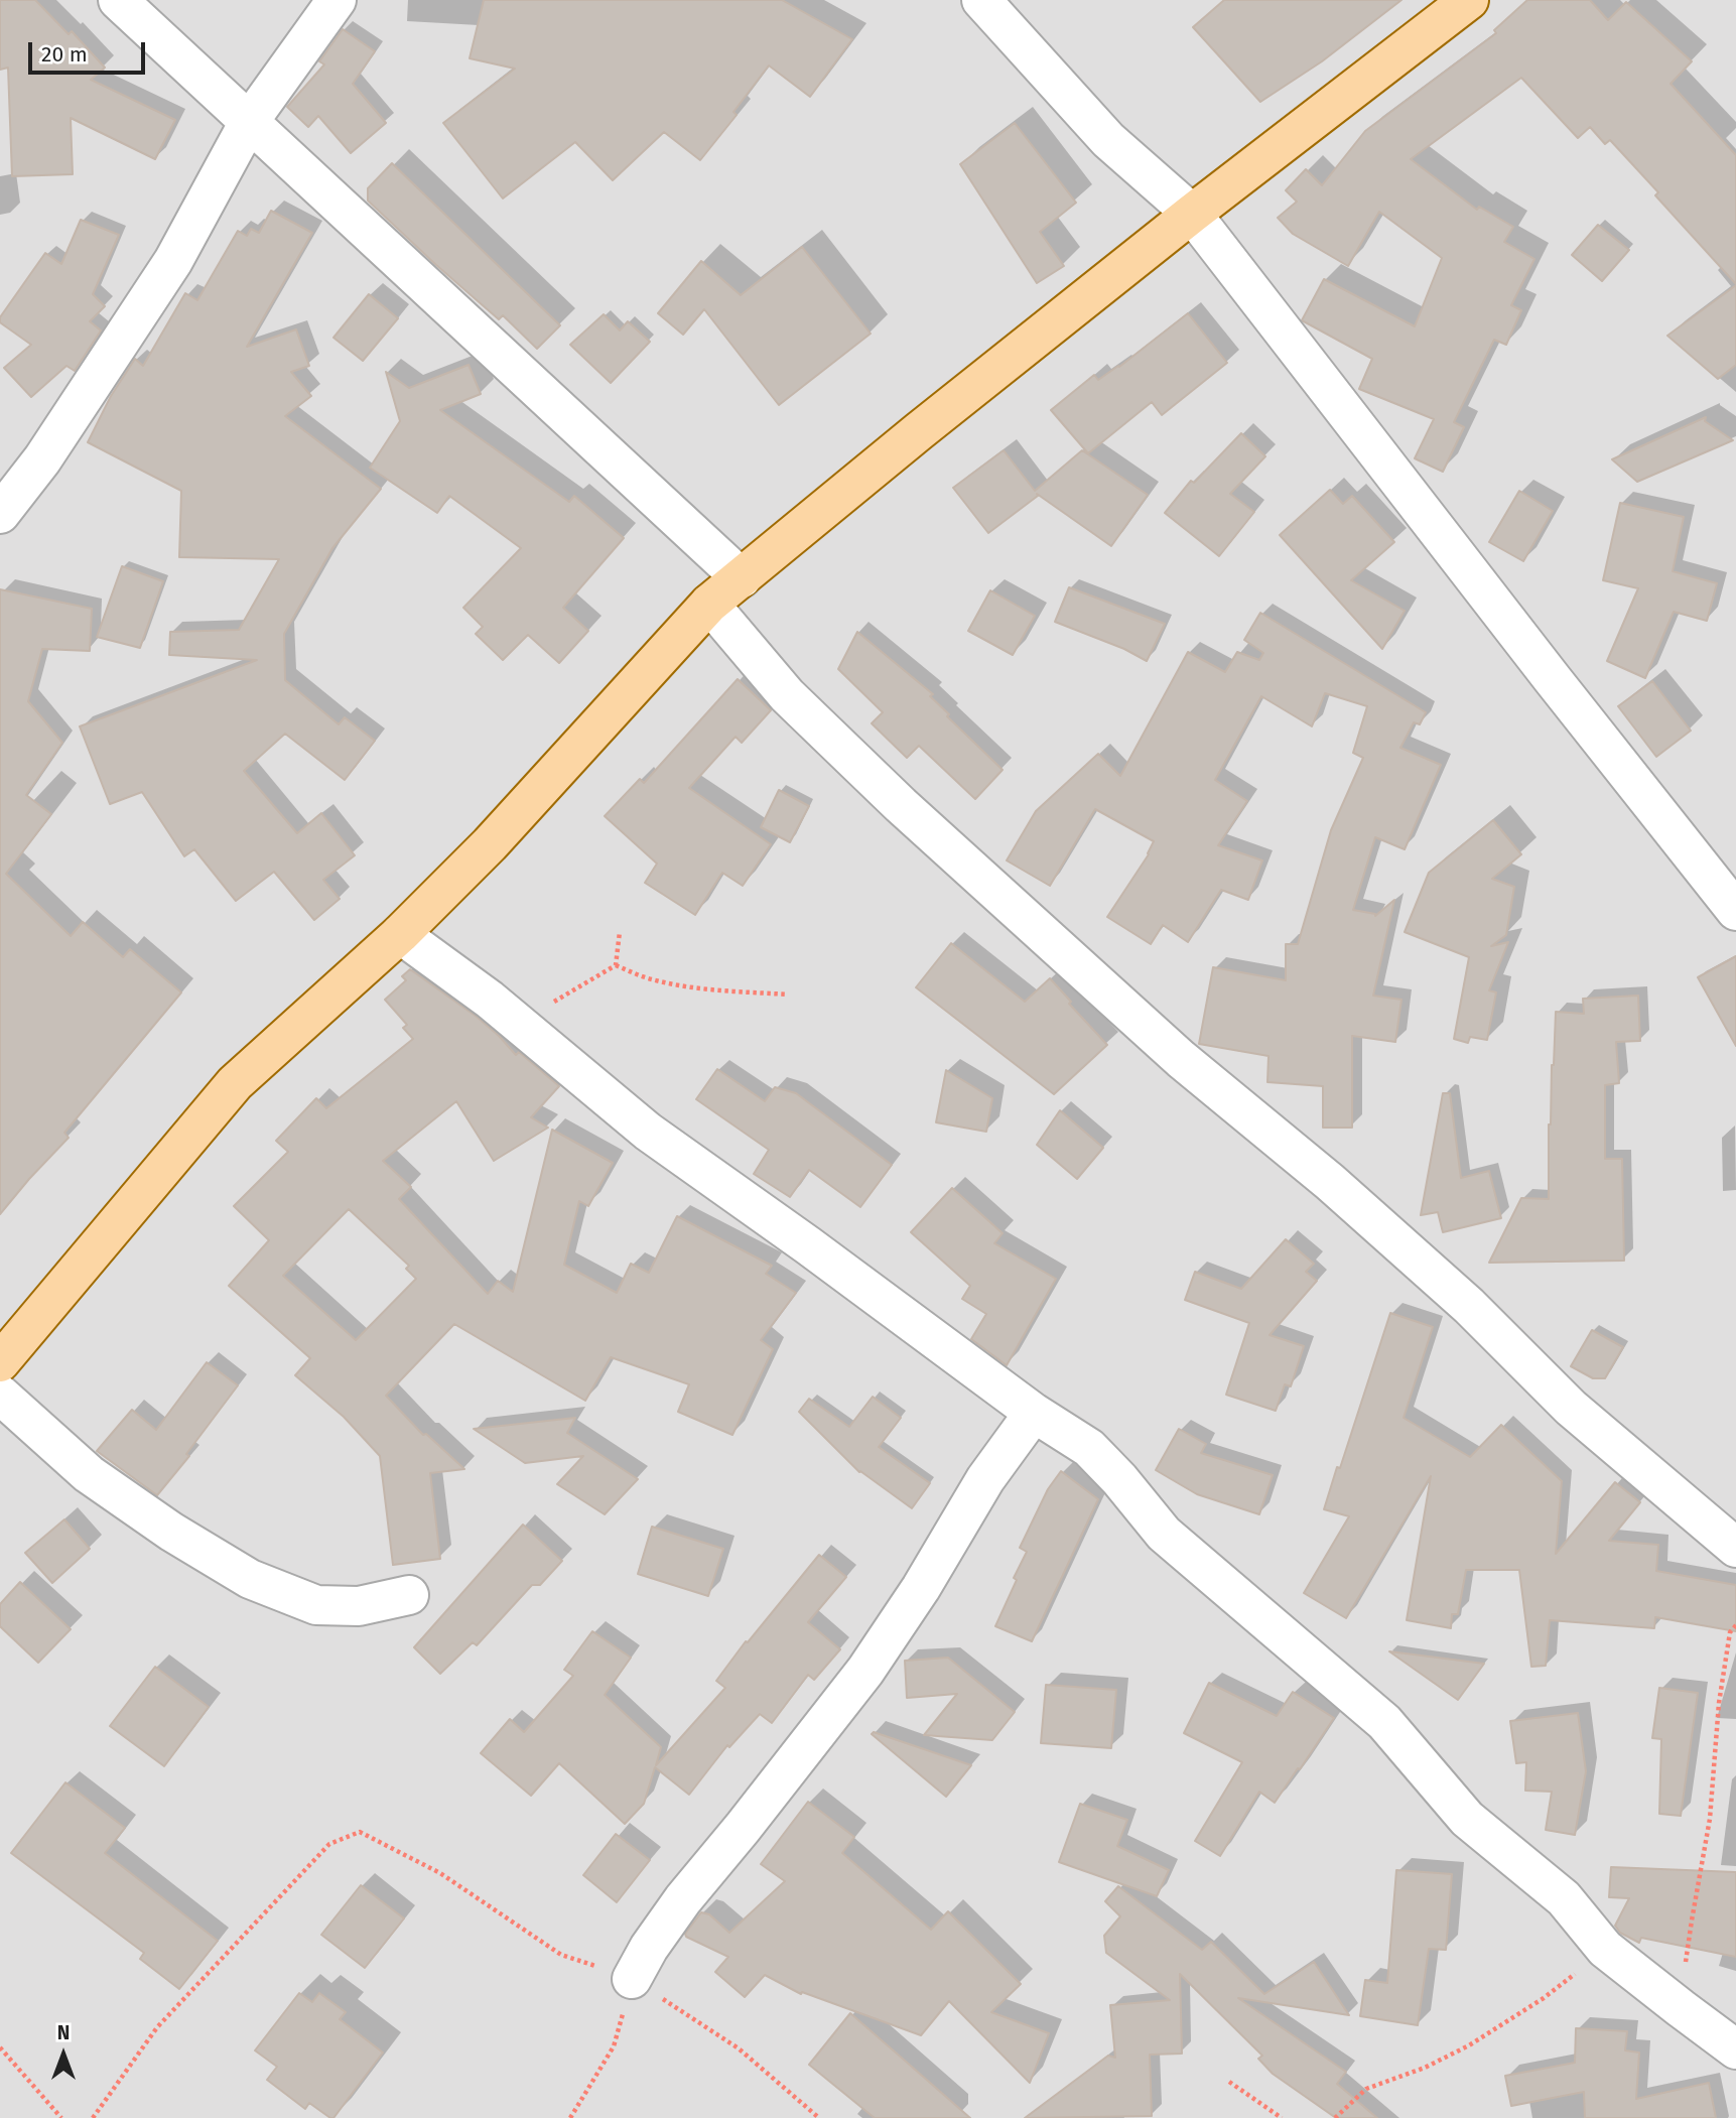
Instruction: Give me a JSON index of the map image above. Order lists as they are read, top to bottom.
{
  "scale_bar": "20 m",
  "north": "top"
}
